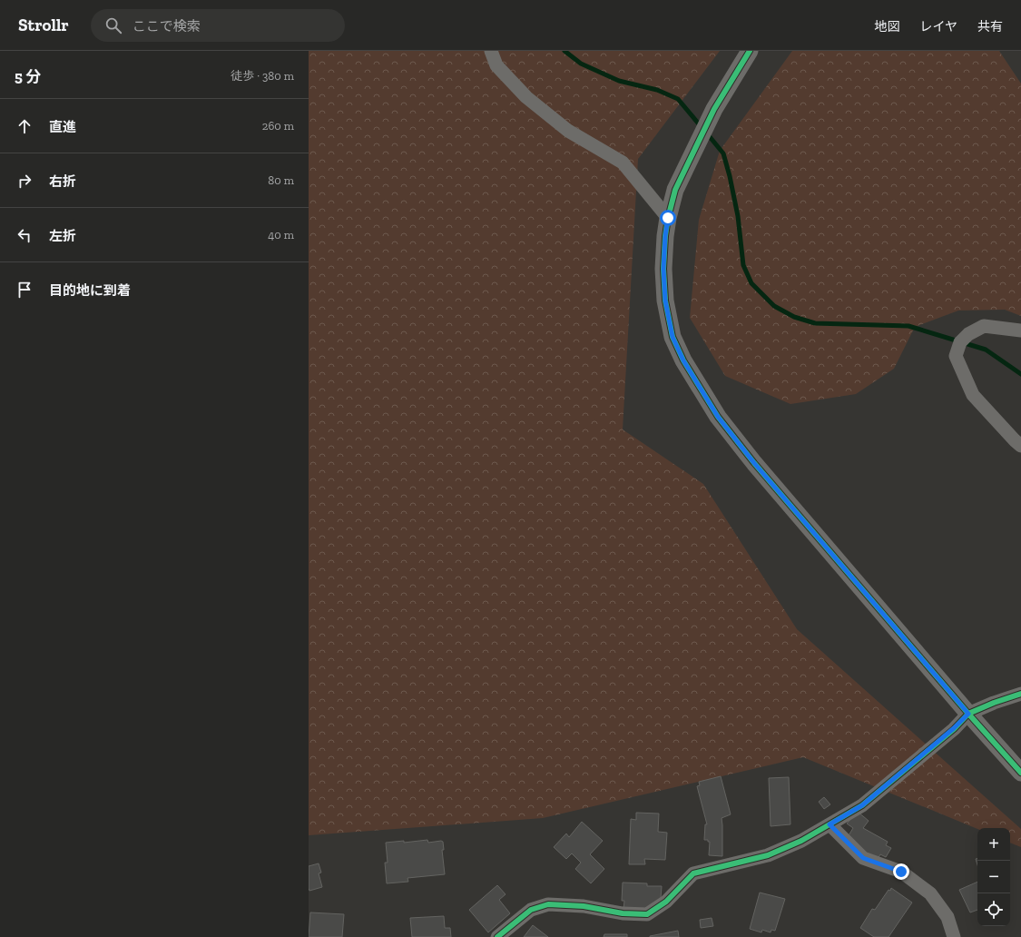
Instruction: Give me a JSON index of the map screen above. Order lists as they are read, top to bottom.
{
  "page": {
    "header": "Strollr",
    "search": "ここで検索",
    "nav": ["地図", "レイヤ", "共有"],
    "heading": ["5 分", "徒歩 · 380 m"],
    "list": [
      ["直進", "260 m"],
      ["右折", "80 m"],
      ["左折", "40 m"],
      "目的地に到着"
    ],
    "map_buttons": ["+", "−"]
  }
}
